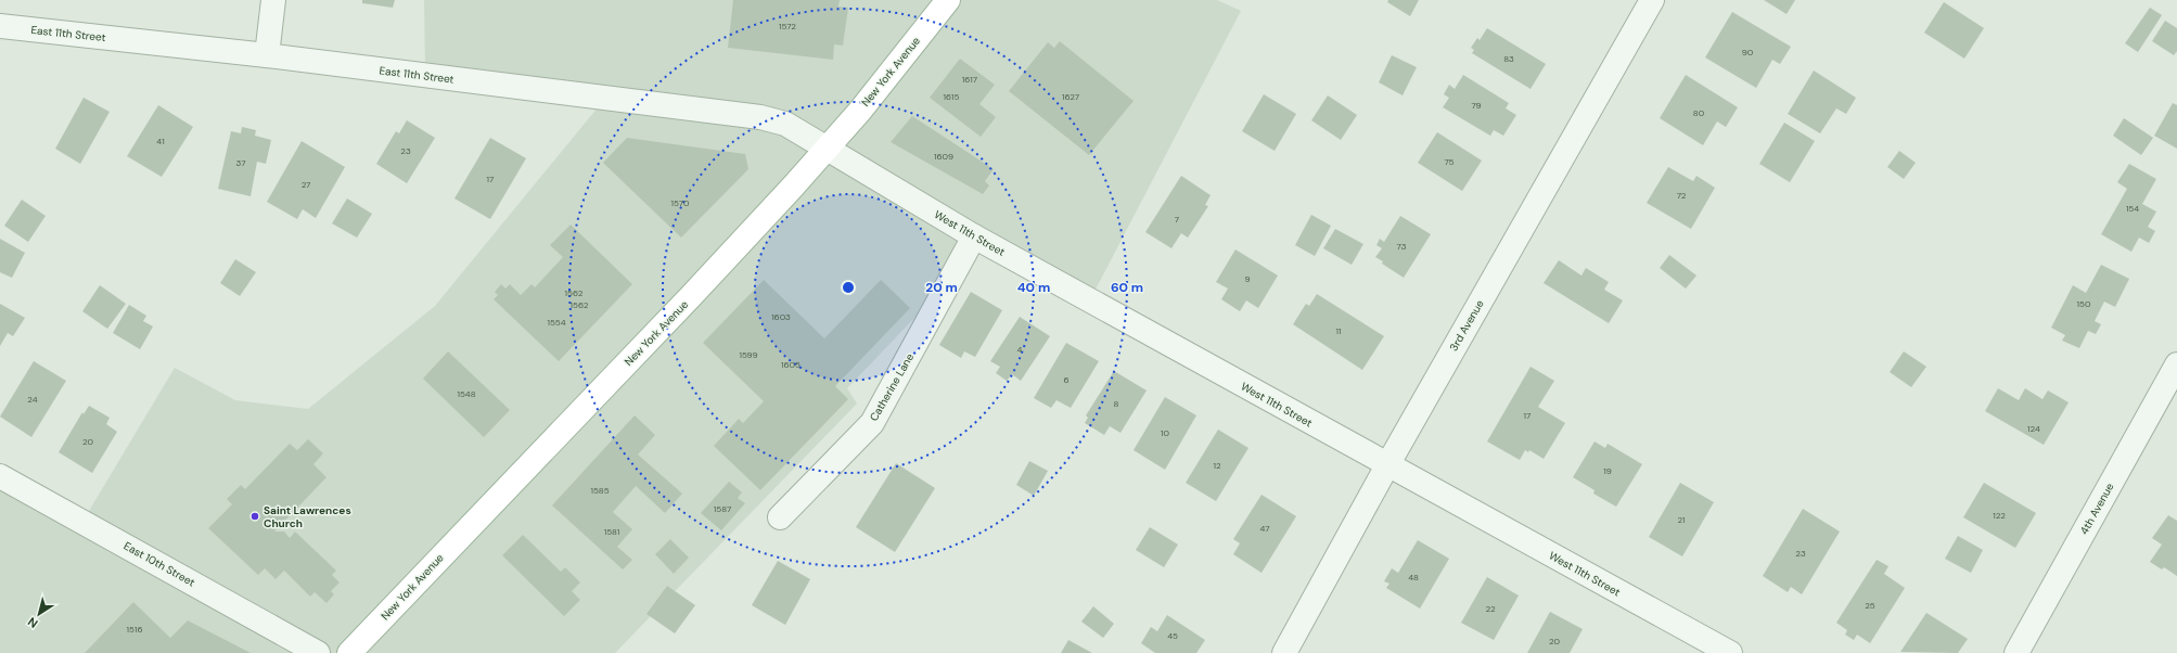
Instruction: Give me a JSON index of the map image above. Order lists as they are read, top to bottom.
{
  "streets": {
    "main road": ["New York Avenue"],
    "street": [
      "East 11th Street",
      "West 11th Street",
      "3rd Avenue",
      "Catherine Lane",
      "4th Avenue",
      "East 10th Street"
    ]
  },
  "crossings": [
    ["East 11th Street", "New York Avenue"],
    ["East 11th Street", "West 11th Street"],
    ["New York Avenue", "West 11th Street"],
    ["West 11th Street", "3rd Avenue"],
    ["West 11th Street", "Catherine Lane"]
  ],
  "places": ["Saint Lawrences Church"],
  "house_numbers": [
    "1572",
    "90",
    "83",
    "1617",
    "1615",
    "1627",
    "79",
    "80",
    "41",
    "23",
    "1609",
    "75",
    "37",
    "17",
    "27",
    "72",
    "1570",
    "154",
    "7",
    "73",
    "9",
    "1562",
    "150",
    "1562",
    "1603",
    "1554",
    "11",
    "4",
    "1599",
    "1605",
    "6",
    "1548",
    "24",
    "8",
    "17",
    "124",
    "10",
    "20",
    "12",
    "19",
    "1585",
    "1587",
    "122",
    "21",
    "47",
    "1581",
    "23",
    "48",
    "25",
    "22",
    "1516",
    "45",
    "20"
  ],
  "north": "bottom left",
  "rings": ["20 m", "40 m", "60 m"]
}
